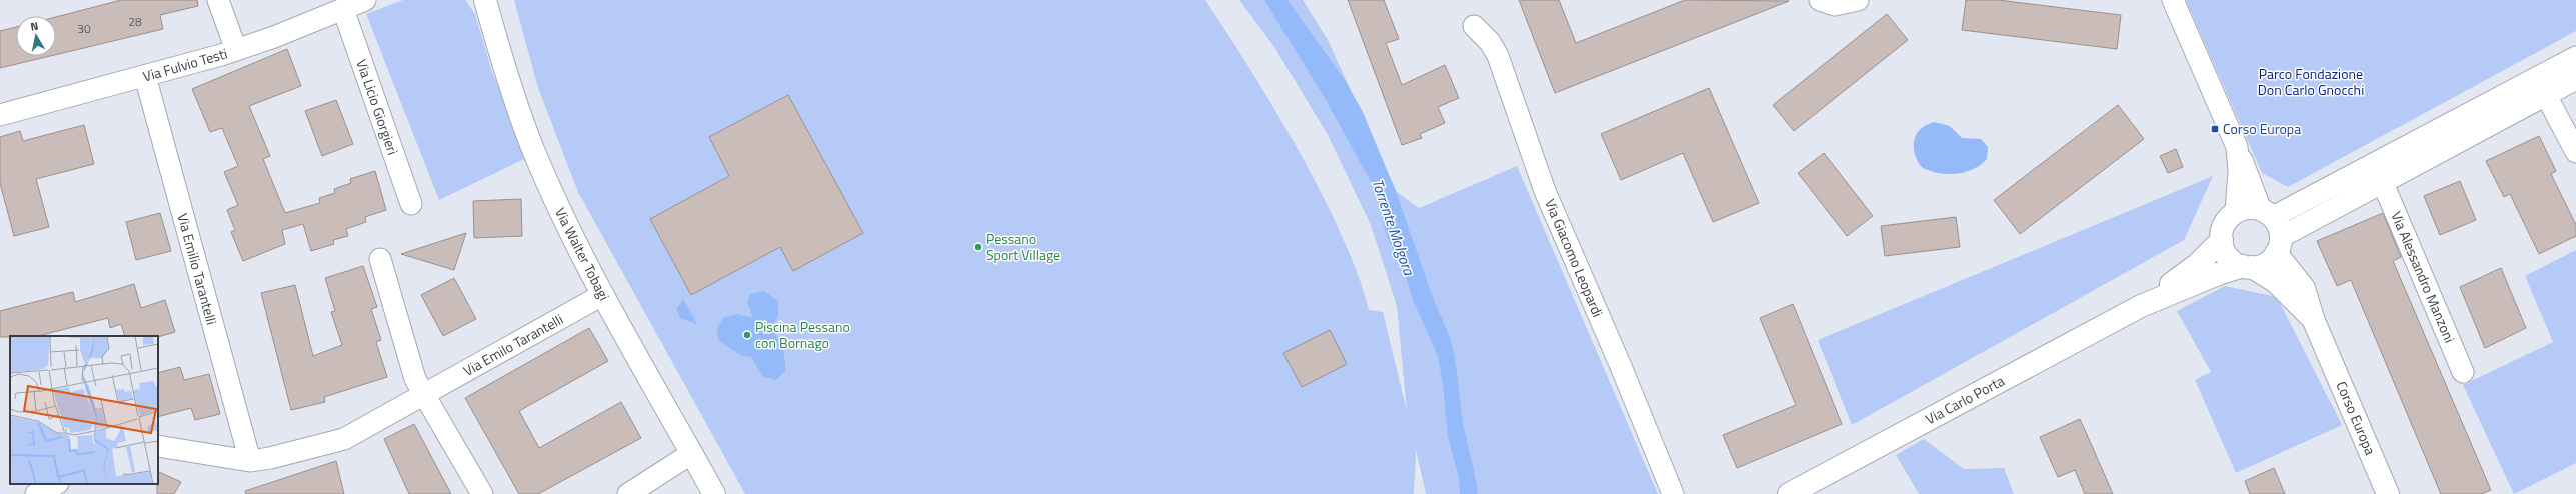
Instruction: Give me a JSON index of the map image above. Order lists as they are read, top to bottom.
{
  "streets": {
    "street": [
      "Via Fulvio Testi",
      "Via Licio Giorgieri",
      "Via Walter Tobagi",
      "Via Giacomo Leopardi",
      "Via Emilio Tarantelli",
      "Via Alessandro Manzoni",
      "Via Emilo Tarantelli",
      "Via Carlo Porta",
      "Corso Europa"
    ]
  },
  "crossings": [
    ["Via Fulvio Testi", "Via Licio Giorgieri"],
    ["Via Fulvio Testi", "Via Emilio Tarantelli"],
    ["Via Walter Tobagi", "Via Emilo Tarantelli"],
    ["Via Emilio Tarantelli", "Via Emilo Tarantelli"],
    ["Via Carlo Porta", "Corso Europa"]
  ],
  "water": ["Torrente Molgora"],
  "parks": ["Parco Fondazione Don Carlo Gnocchi"],
  "places": {
    "transit": ["Corso Europa"],
    "other": ["Pessano Sport Village", "Piscina Pessano con Bornago"]
  },
  "house_numbers": ["28", "30"],
  "north": "top"
}
